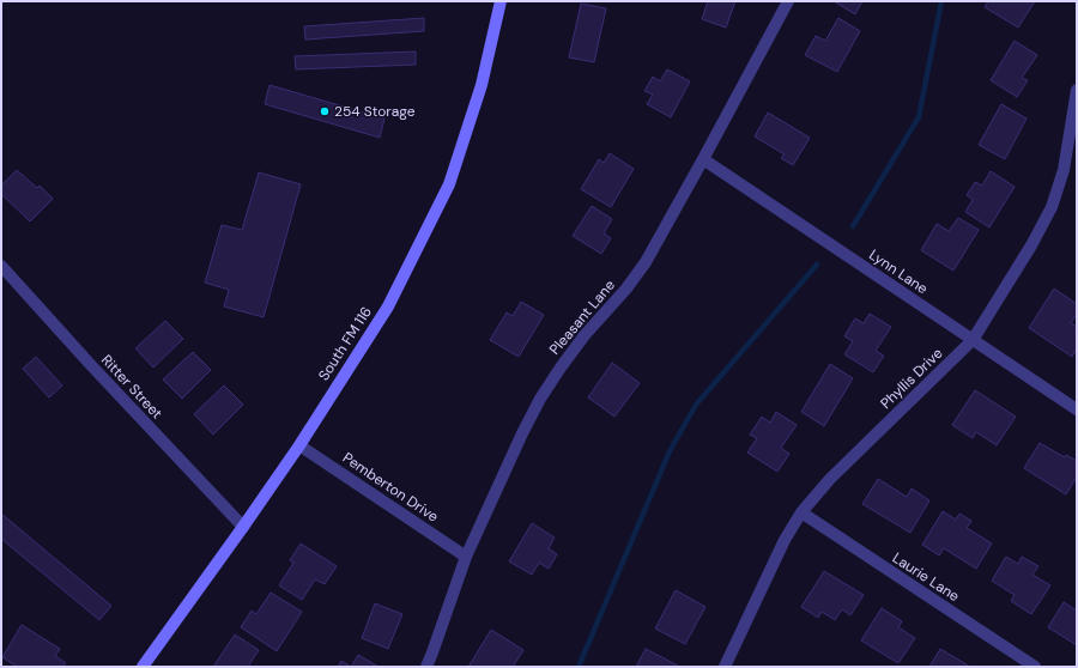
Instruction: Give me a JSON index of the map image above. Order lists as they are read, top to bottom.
{
  "streets": {
    "main road": ["South FM 116"],
    "street": [
      "Lynn Lane",
      "Pleasant Lane",
      "Phyllis Drive",
      "Ritter Street",
      "Pemberton Drive",
      "Laurie Lane"
    ]
  },
  "crossings": [
    ["Lynn Lane", "Pleasant Lane"],
    ["Lynn Lane", "Phyllis Drive"],
    ["Pleasant Lane", "Pemberton Drive"],
    ["South FM 116", "Ritter Street"],
    ["South FM 116", "Pemberton Drive"],
    ["Phyllis Drive", "Laurie Lane"]
  ],
  "places": ["254 Storage"]
}
